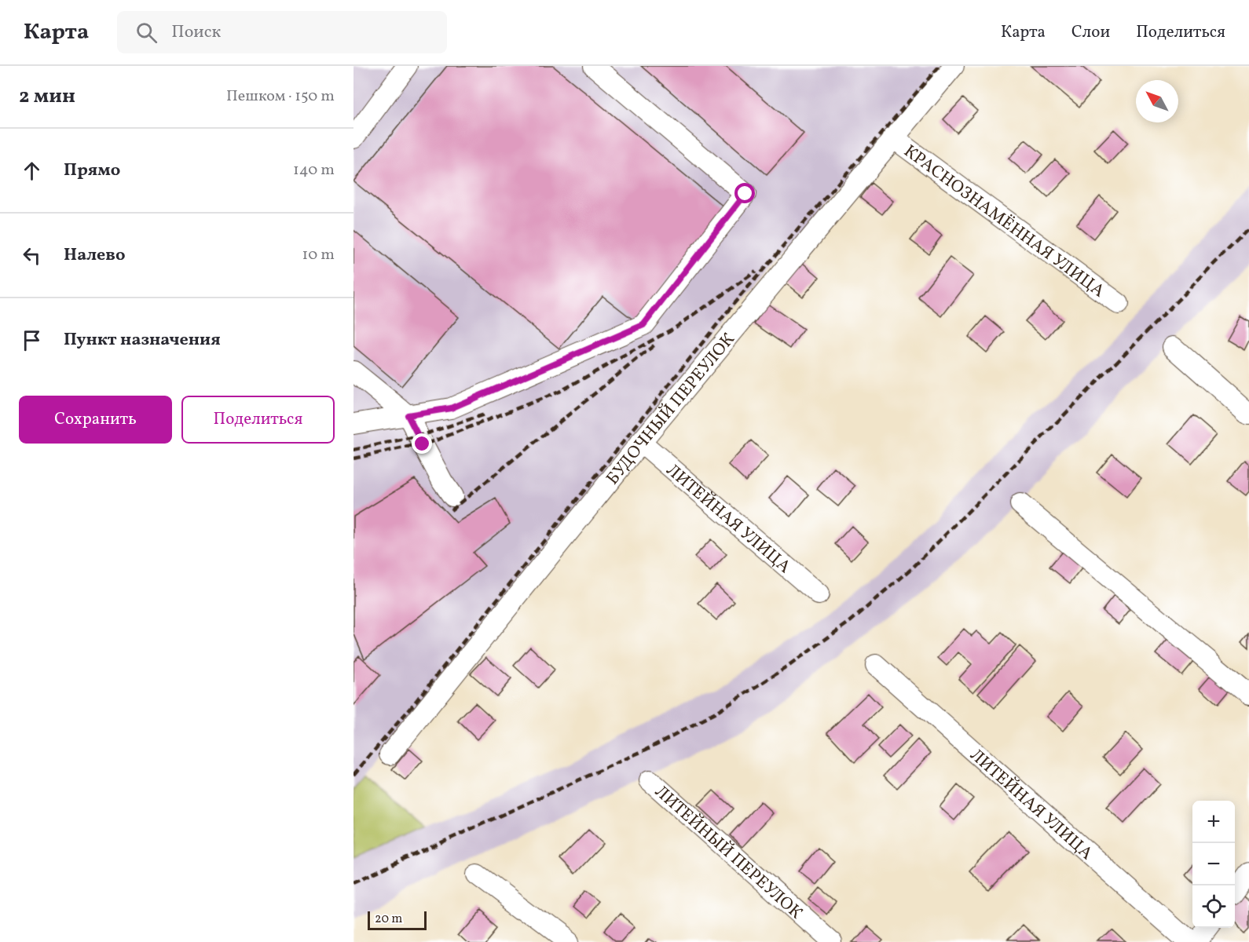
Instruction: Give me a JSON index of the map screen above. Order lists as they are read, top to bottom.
{
  "streets": {
    "street": [
      "КРАСНОЗНАМЁННАЯ УЛИЦА",
      "БУДОЧНЫЙ ПЕРЕУЛОК",
      "ЛИТЕЙНАЯ УЛИЦА",
      "ЛИТЕЙНЫЙ ПЕРЕУЛОК"
    ]
  },
  "crossings": [
    ["КРАСНОЗНАМЁННАЯ УЛИЦА", "БУДОЧНЫЙ ПЕРЕУЛОК"],
    ["БУДОЧНЫЙ ПЕРЕУЛОК", "ЛИТЕЙНАЯ УЛИЦА"]
  ],
  "scale_bar": "20 m",
  "north": "top left",
  "page": {
    "header": "Карта",
    "search": "Поиск",
    "nav": ["Карта", "Слои", "Поделиться"],
    "heading": ["2 мин", "Пешком · 150 m"],
    "list": [
      ["Прямо", "140 m"],
      ["Налево", "10 m"],
      "Пункт назначения"
    ],
    "buttons": ["Сохранить", "Поделиться"],
    "map_buttons": ["+", "−"],
    "scale": "20 m"
  }
}
